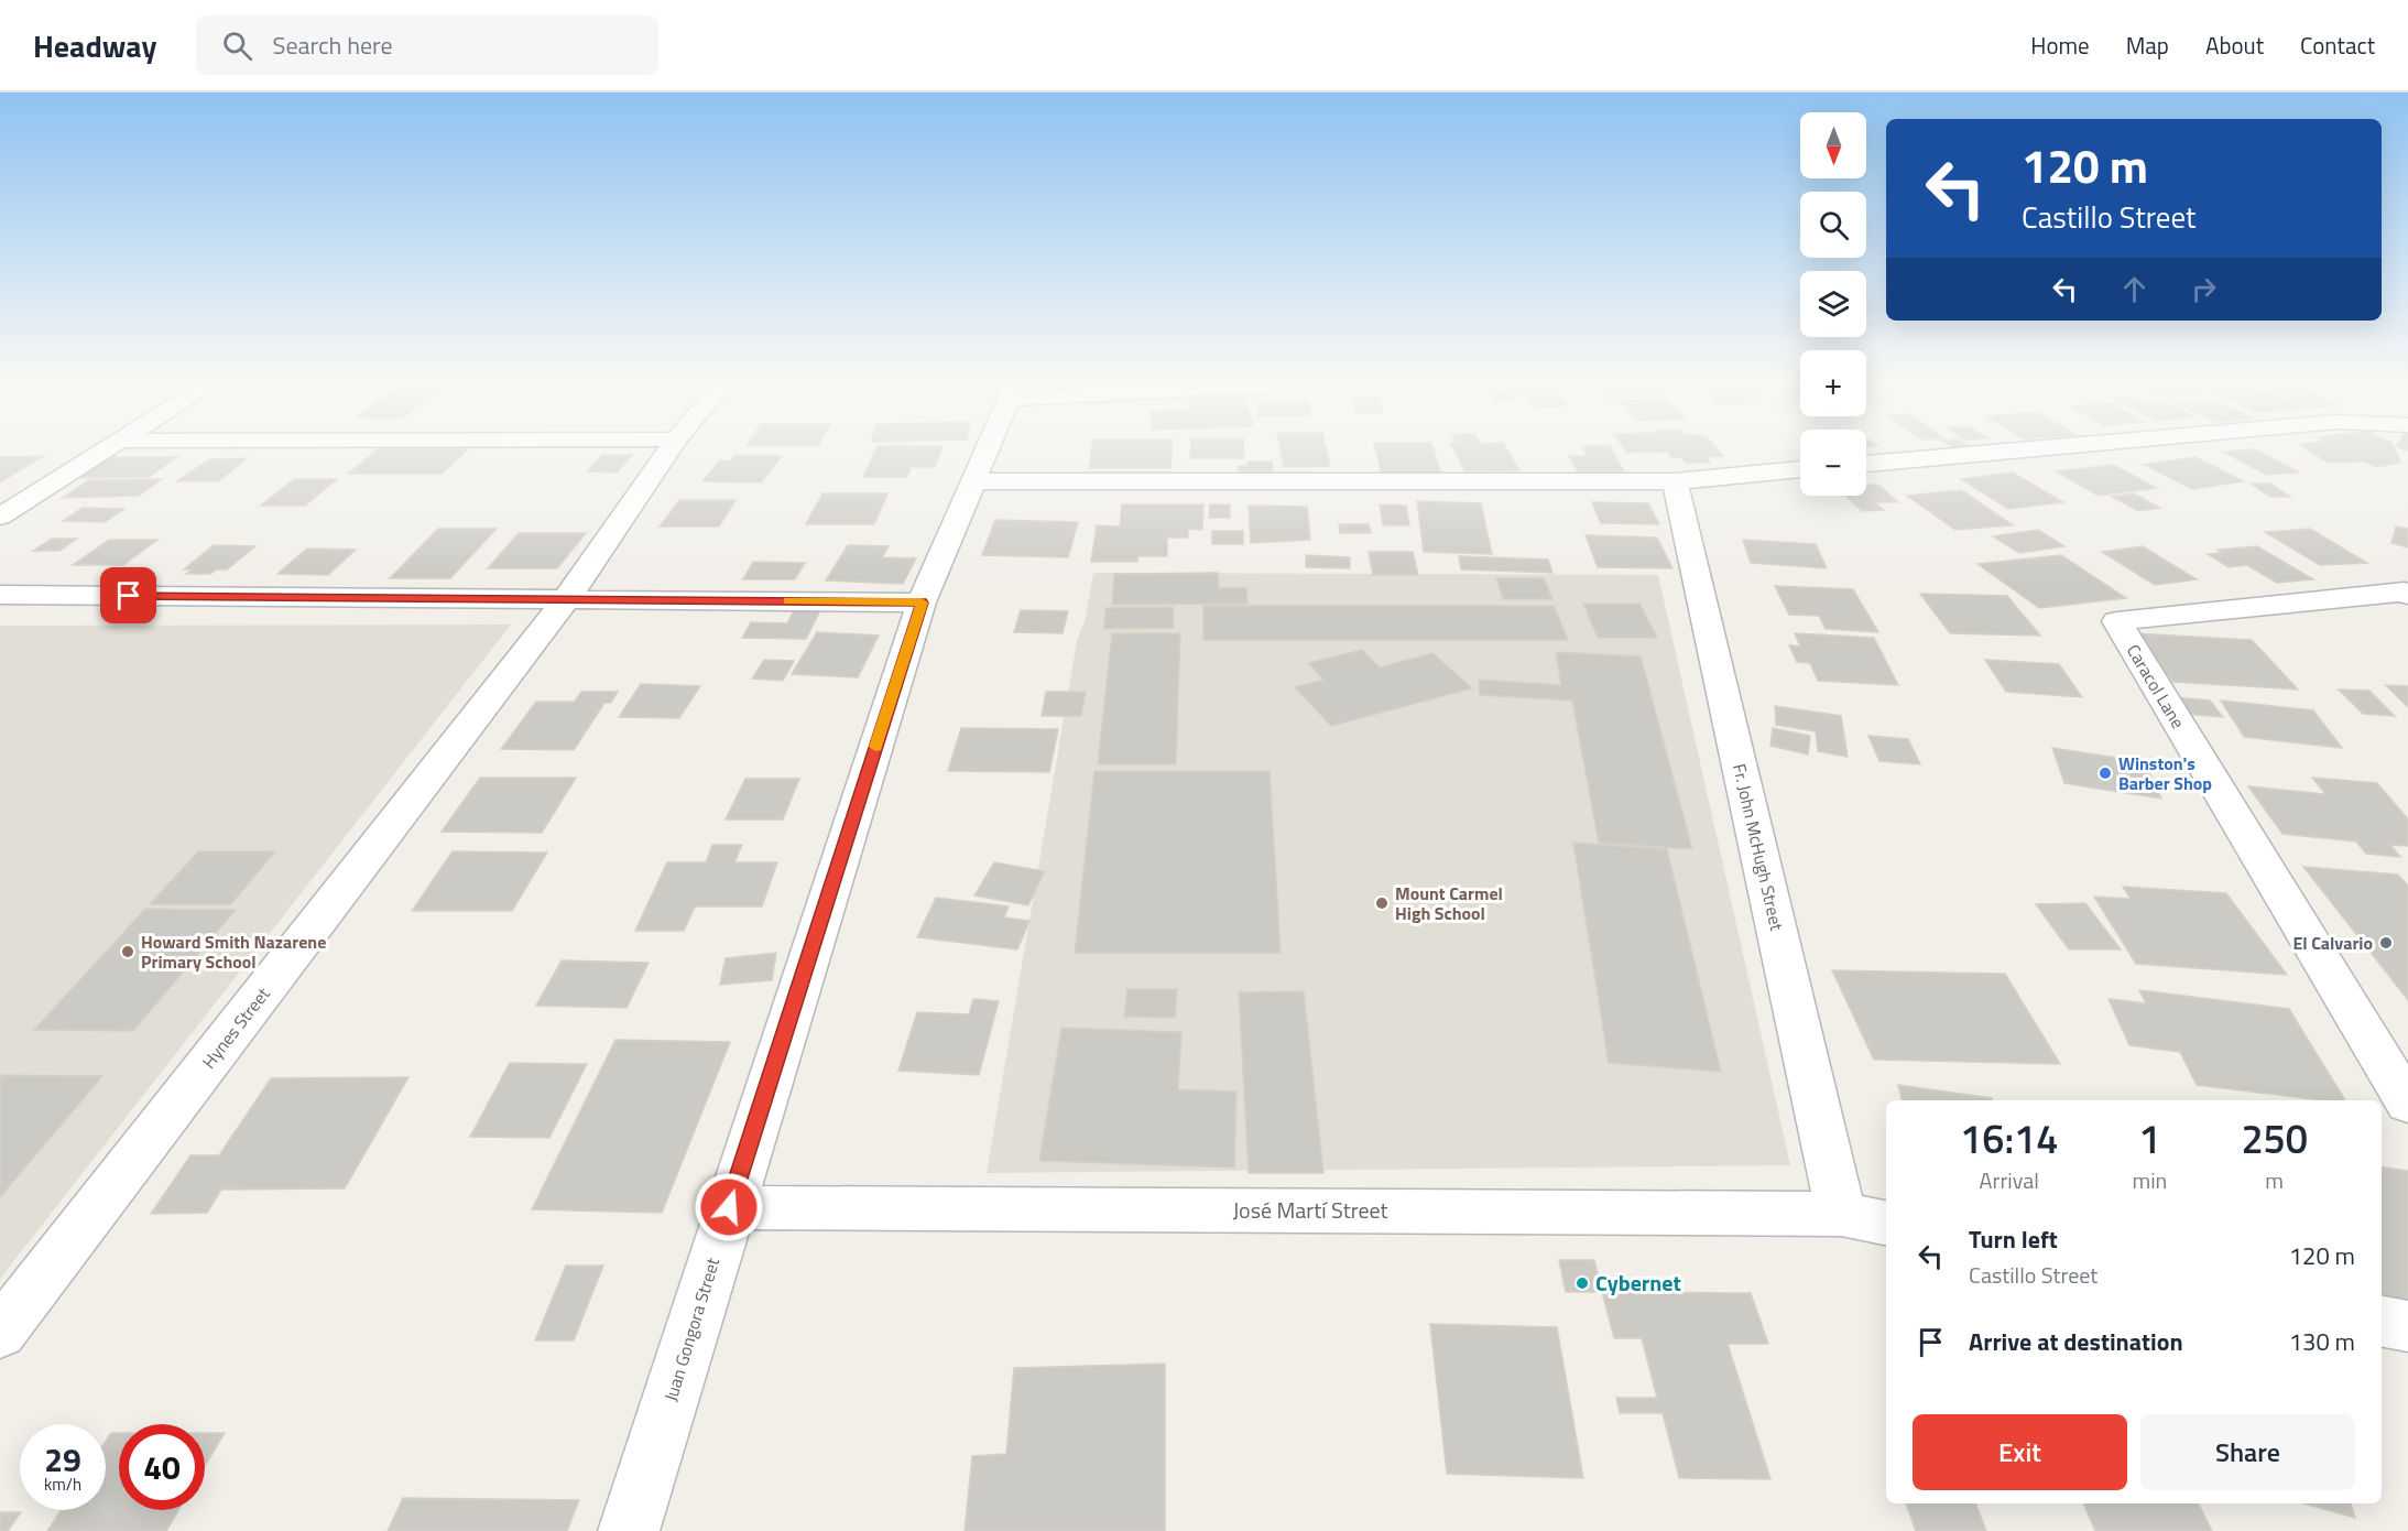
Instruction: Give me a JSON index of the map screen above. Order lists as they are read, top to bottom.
{
  "streets": {
    "street": [
      "Caracol Lane",
      "Fr. John McHugh Street",
      "Hynes Street",
      "José Martí Street",
      "Juan Gongora Street"
    ]
  },
  "crossings": [
    ["Fr. John McHugh Street", "José Martí Street"],
    ["José Martí Street", "Juan Gongora Street"]
  ],
  "places": [
    "Winston's Barber Shop",
    "Mount Carmel High School",
    "El Calvario",
    "Howard Smith Nazarene Primary School",
    "Cybernet"
  ],
  "north": "bottom",
  "page": {
    "header": "Headway",
    "search": "Search here",
    "nav": [
      "Home",
      "Map",
      "About",
      "Contact"
    ],
    "map_buttons": ["+", "−"],
    "turn": ["120 m", "Castillo Street"],
    "eta": [
      "16:14",
      "Arrival",
      "1",
      "min",
      "250",
      "m"
    ],
    "list": [
      {
        "name": "Turn left",
        "note": "Castillo Street",
        "value": "120 m"
      },
      {
        "name": "Arrive at destination",
        "value": "130 m"
      }
    ],
    "buttons": ["Exit", "Share"],
    "speed": "29 km/h",
    "limit": "40"
  }
}
